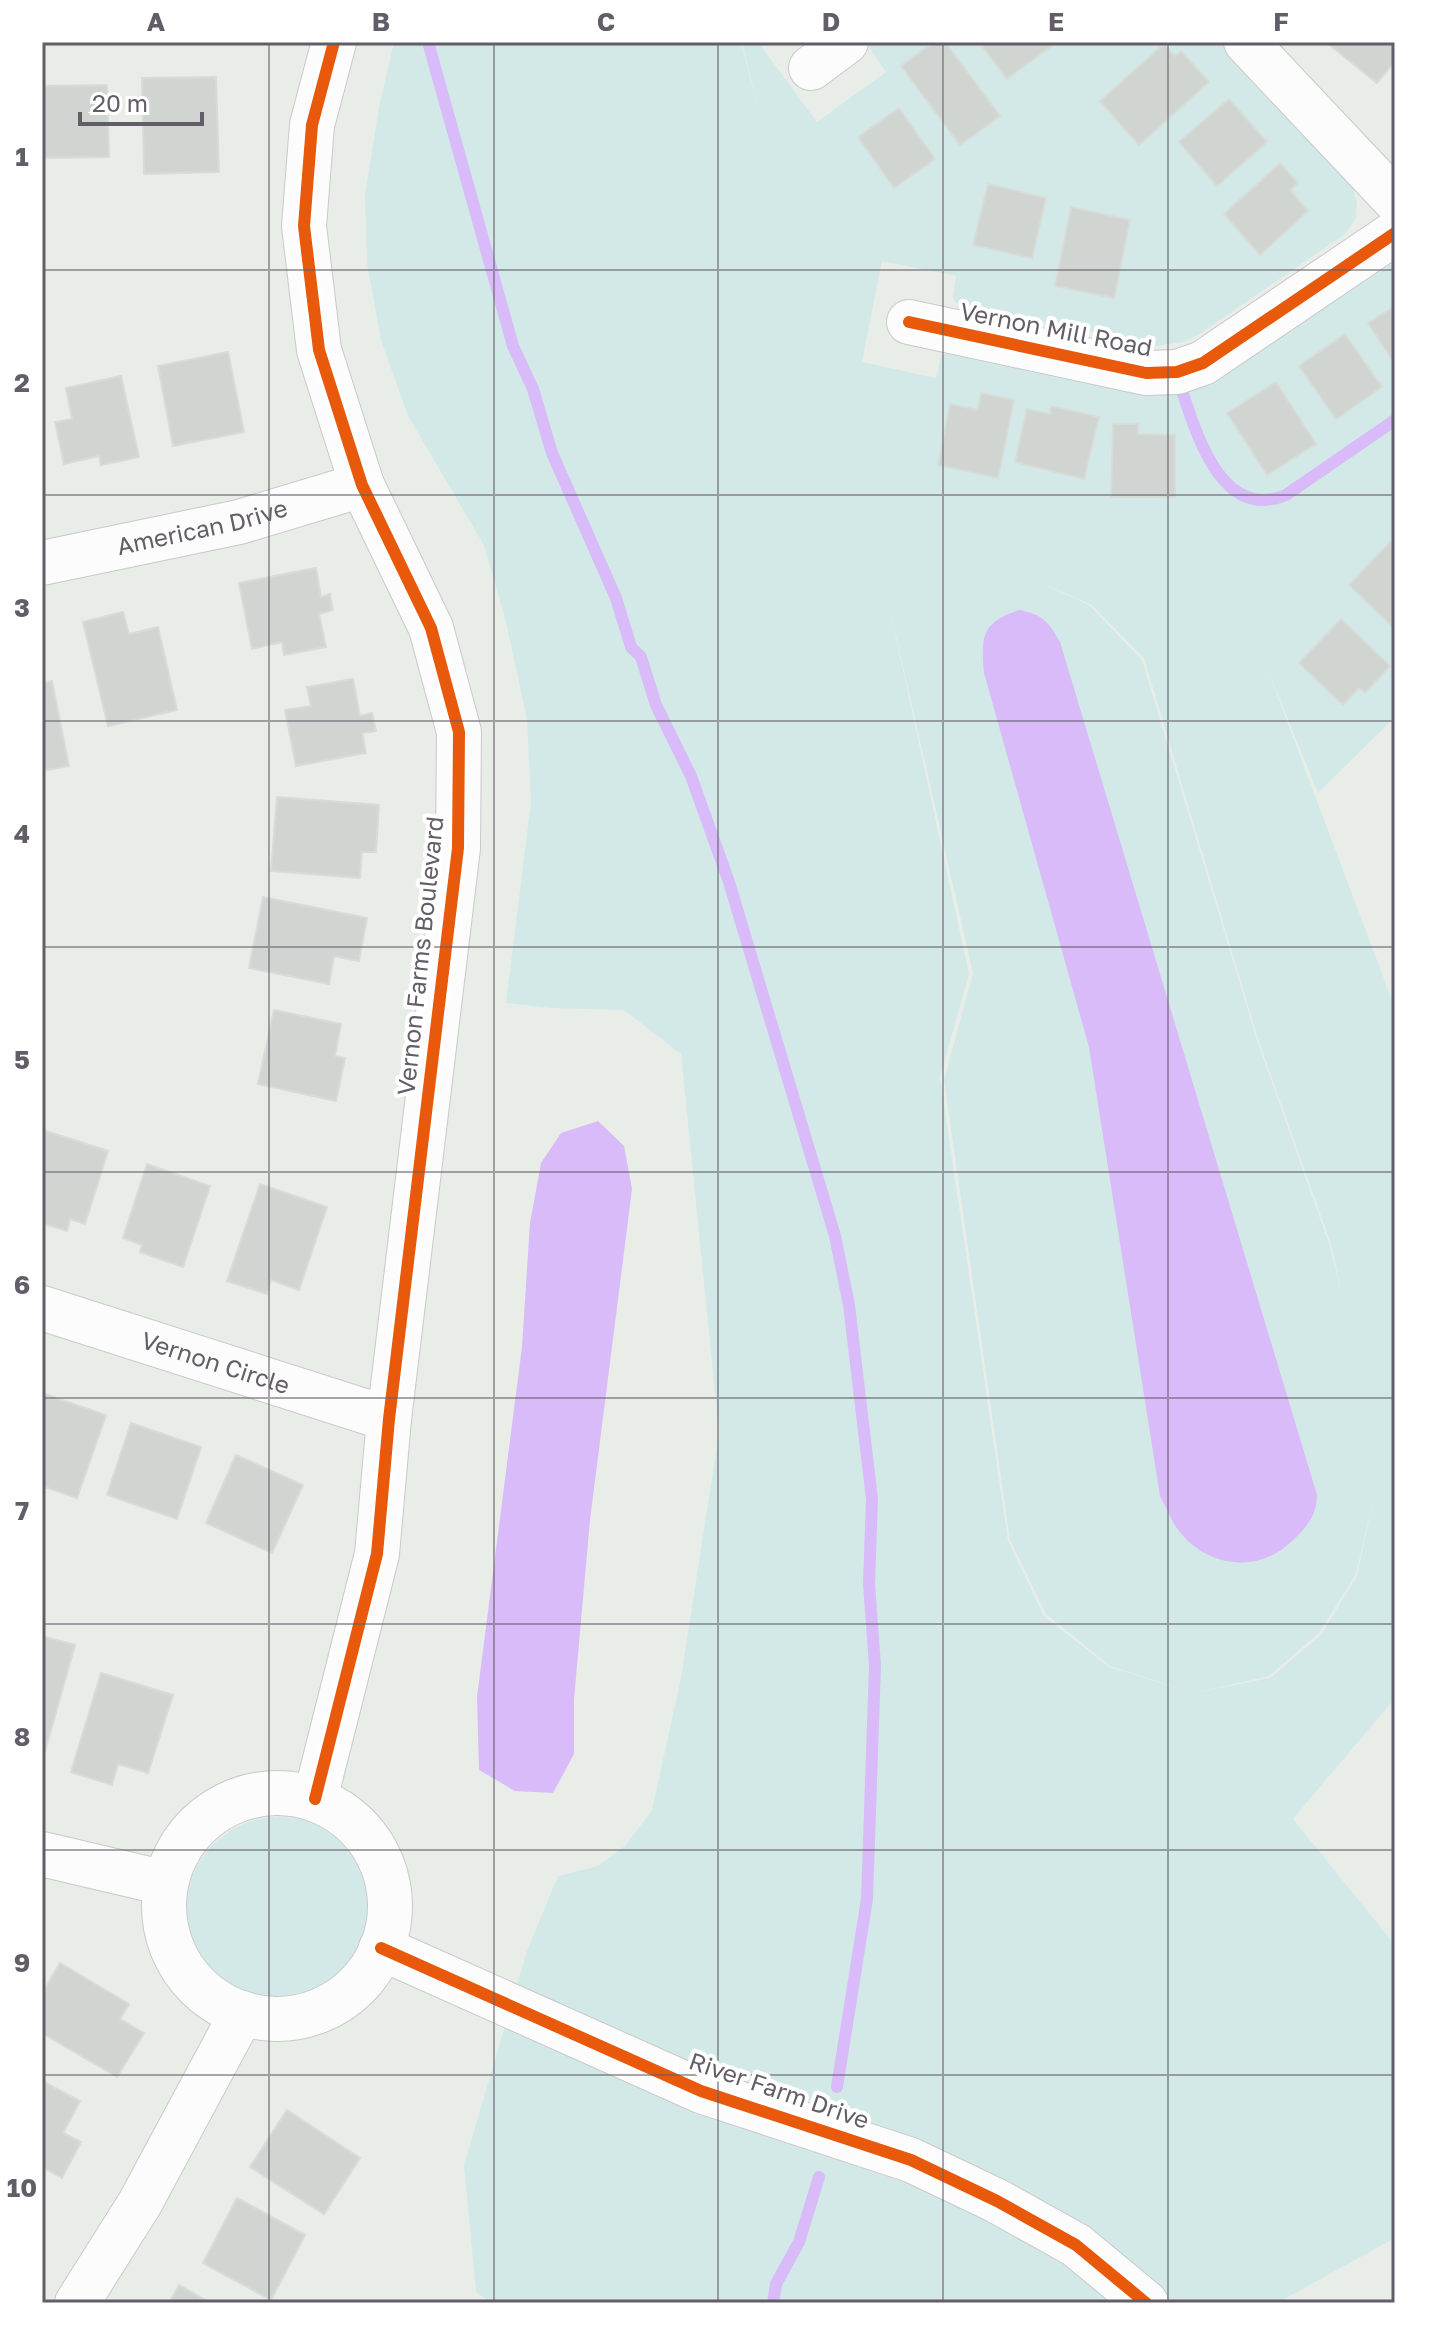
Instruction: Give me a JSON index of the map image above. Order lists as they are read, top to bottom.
{
  "streets": {
    "street": [
      "Vernon Mill Road",
      "American Drive",
      "Vernon Farms Boulevard",
      "Vernon Circle",
      "River Farm Drive"
    ]
  },
  "crossings": [
    ["American Drive", "Vernon Farms Boulevard"],
    ["Vernon Farms Boulevard", "Vernon Circle"],
    ["Vernon Farms Boulevard", "River Farm Drive"]
  ],
  "scale_bar": "20 m",
  "grid": {
    "columns": [
      "A",
      "B",
      "C",
      "D",
      "E",
      "F"
    ],
    "rows": [
      "1",
      "2",
      "3",
      "4",
      "5",
      "6",
      "7",
      "8",
      "9",
      "10"
    ]
  }
}
